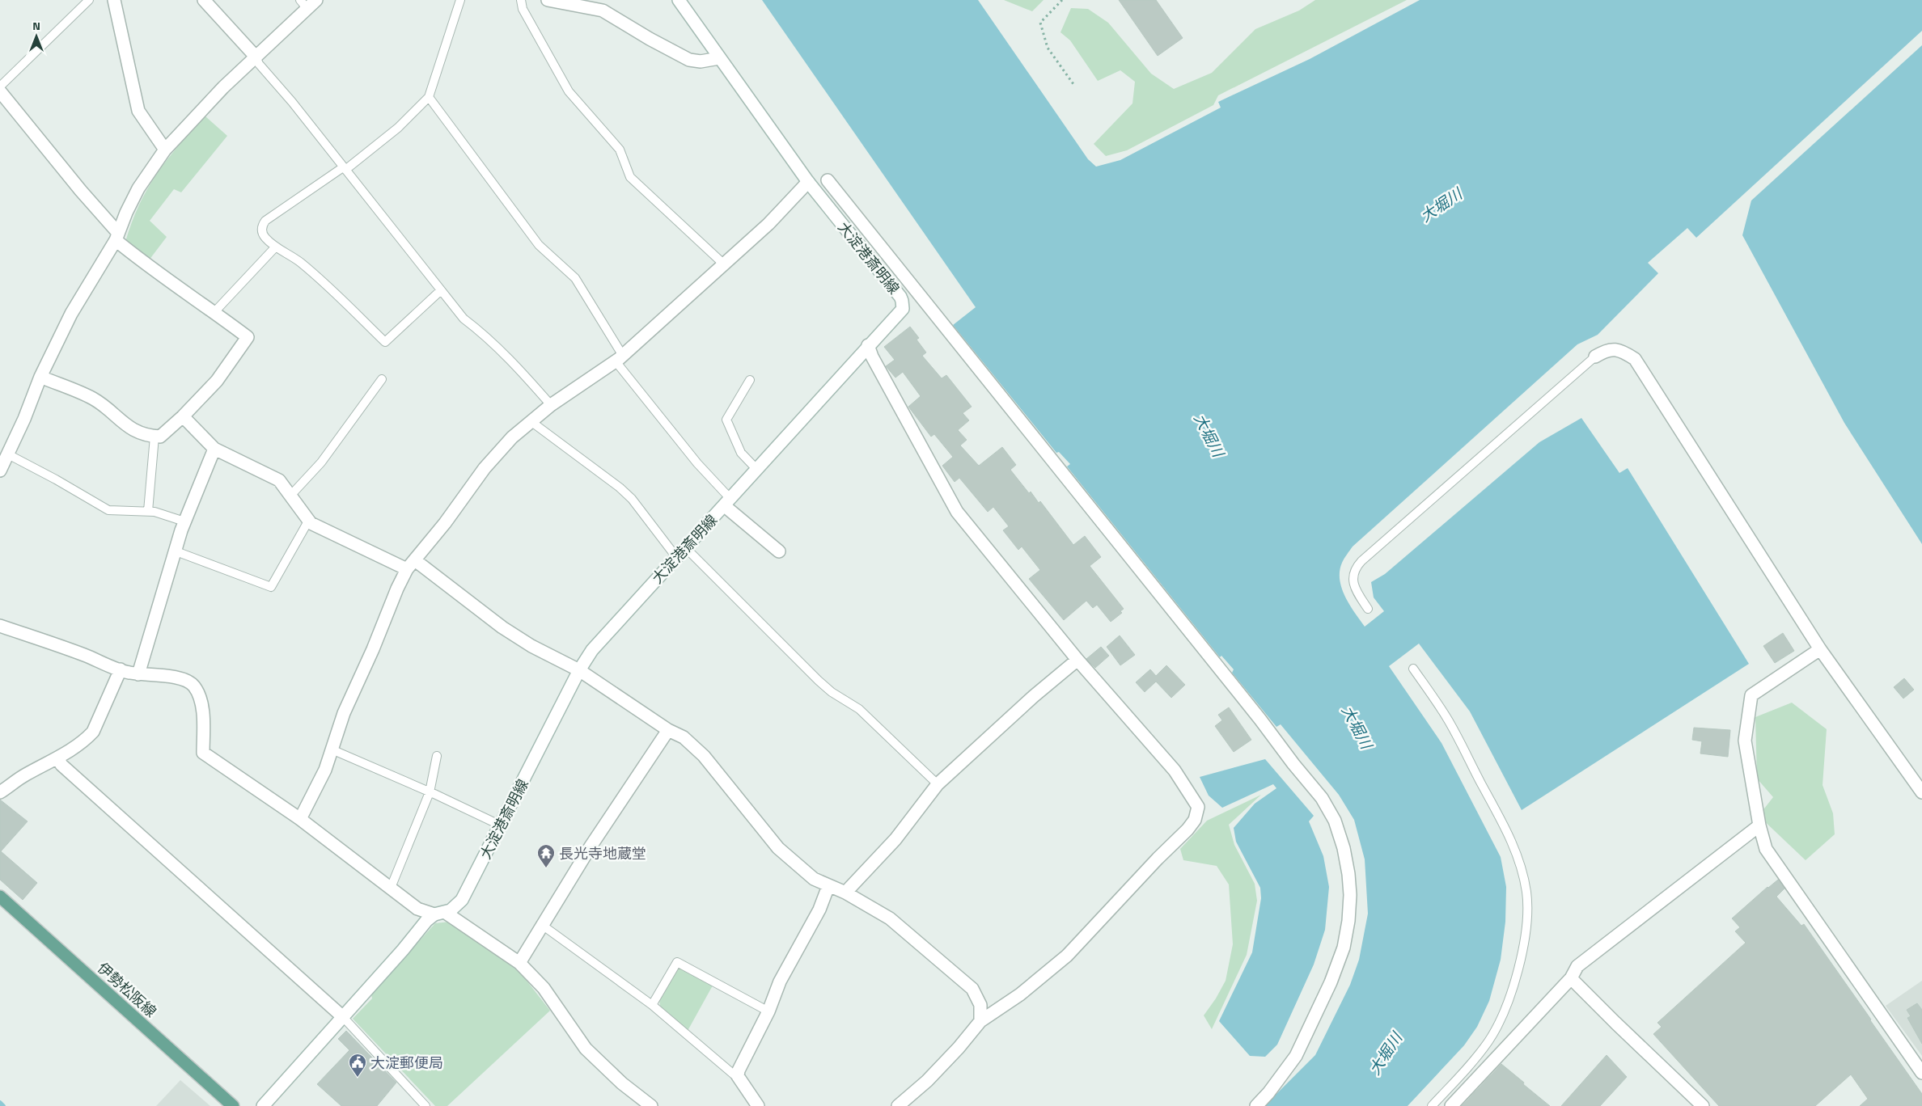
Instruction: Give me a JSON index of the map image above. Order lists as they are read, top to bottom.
{
  "streets": {
    "main road": ["伊勢松阪線"],
    "street": ["大淀港斎明線"]
  },
  "water": ["大堀川"],
  "places": {
    "temple": ["長光寺地蔵堂"],
    "public building": ["大淀郵便局"]
  },
  "north": "top"
}
